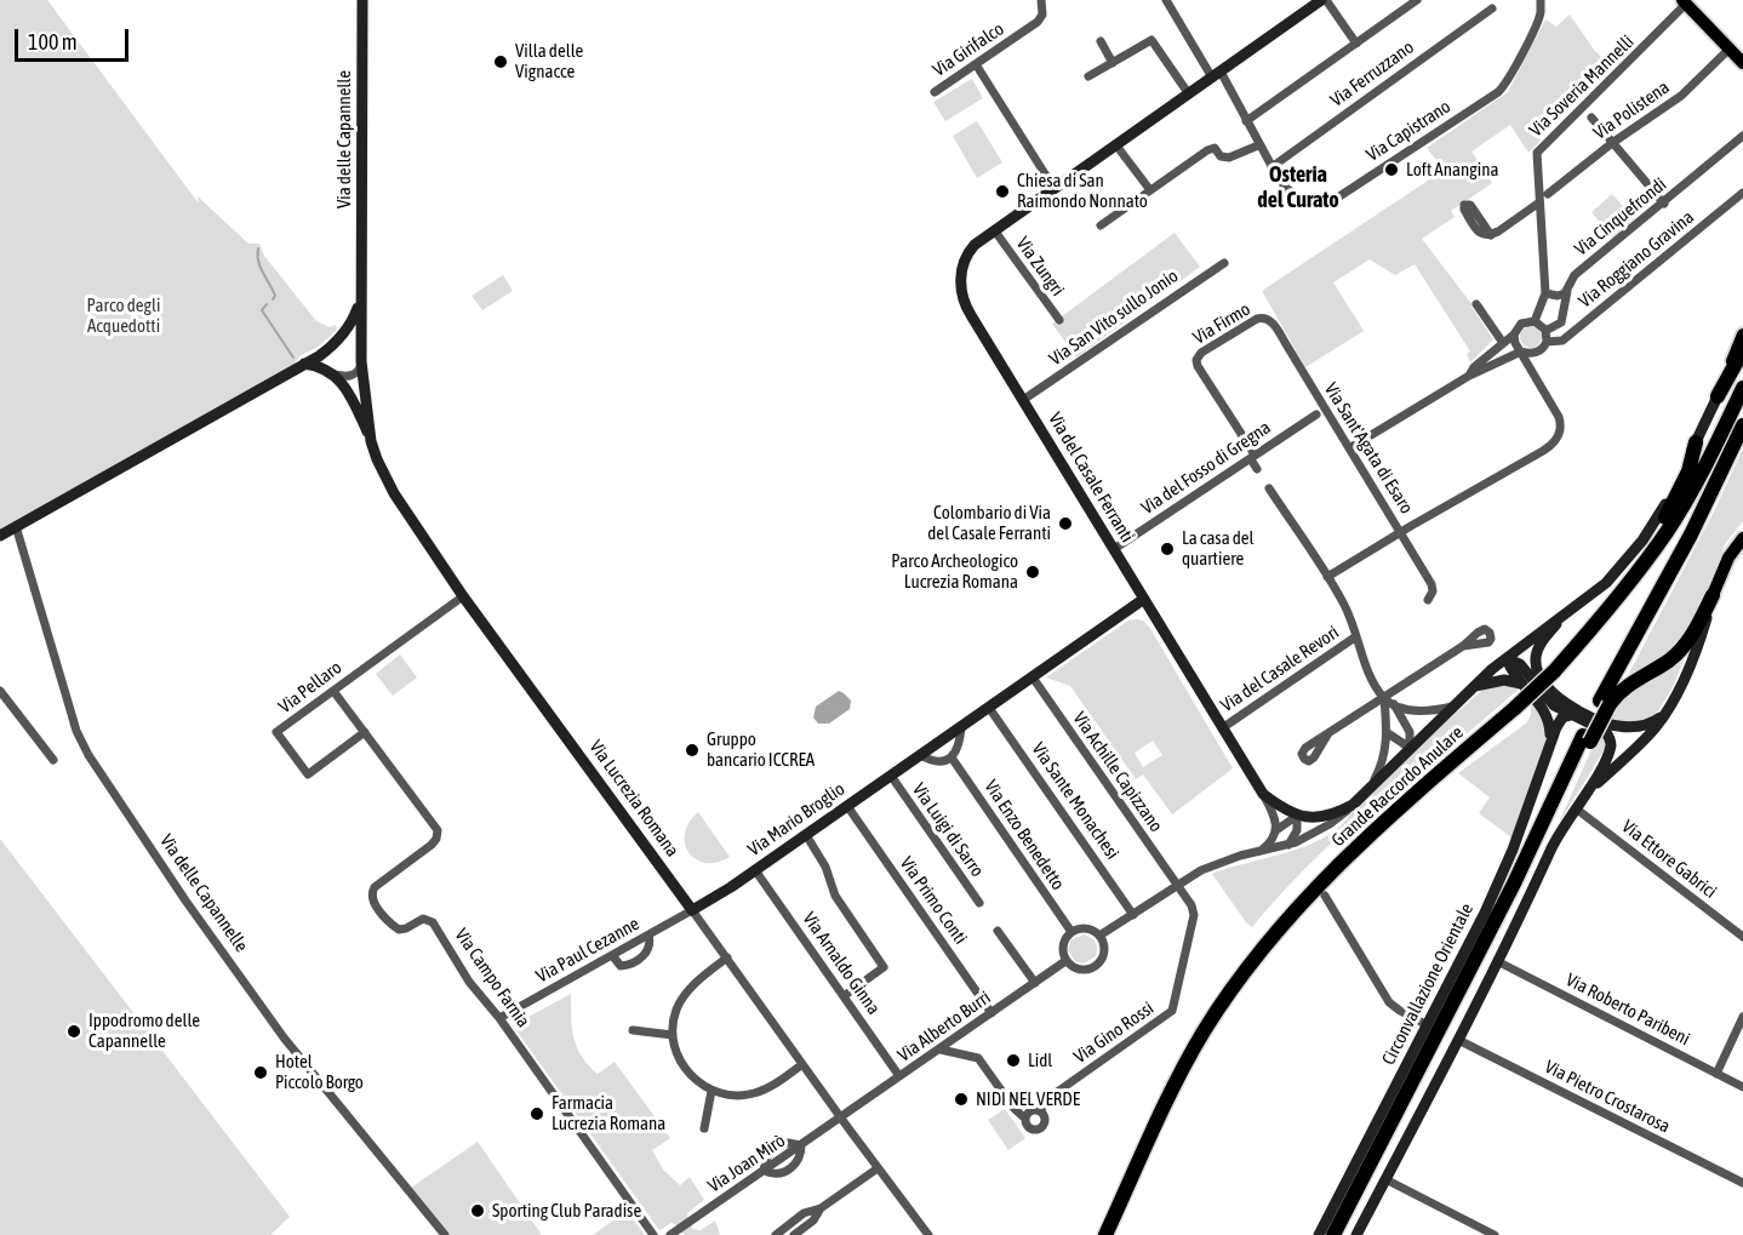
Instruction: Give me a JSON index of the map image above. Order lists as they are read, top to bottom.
{
  "streets": {
    "highway": ["Grande Raccordo Anulare"],
    "street": [
      "Via Girifalco",
      "Via Ferruzzano",
      "Via Soveria Mannelli",
      "Via Polistena",
      "Via Capistrano",
      "Via delle Capannelle",
      "Via Cinquefrondi",
      "Via Roggiano Gravina",
      "Via Zungri",
      "Via San Vito sullo Jonio",
      "Via Firmo",
      "Via Sant'Agata di Esaro",
      "Via del Fosso di Gregna",
      "Via del Casale Ferranti",
      "Via del Casale Revori",
      "Via Pellaro",
      "Via Achille Capizzano",
      "Via Lucrezia Romana",
      "Via Sante Monachesi",
      "Via Mario Broglio",
      "Via Luigi di Sarro",
      "Via Enzo Benedetto",
      "Via Ettore Gabrici",
      "Via Primo Conti",
      "Via Paul Cezanne",
      "Via Arnaldo Ginna",
      "Via Campo Farnia",
      "Circonvallazione Orientale",
      "Via Roberto Paribeni",
      "Via Alberto Burri",
      "Via Gino Rossi",
      "Via Pietro Crostarosa",
      "Via Joan Mirò"
    ]
  },
  "crossings": [
    ["Via Ferruzzano", "Via Capistrano"],
    ["Via Capistrano", "Via del Casale Ferranti"],
    ["Via delle Capannelle", "Via Lucrezia Romana"],
    ["Via Zungri", "Via del Casale Ferranti"],
    ["Via San Vito sullo Jonio", "Via del Casale Ferranti"],
    ["Via Firmo", "Via Sant'Agata di Esaro"],
    ["Via Firmo", "Via del Fosso di Gregna"],
    ["Via del Fosso di Gregna", "Via del Casale Ferranti"],
    ["Via del Casale Ferranti", "Via del Casale Revori"],
    ["Via del Casale Ferranti", "Via Mario Broglio"],
    ["Via Pellaro", "Via Lucrezia Romana"],
    ["Via Pellaro", "Via Campo Farnia"],
    ["Via Achille Capizzano", "Via Mario Broglio"],
    ["Via Achille Capizzano", "Via Gino Rossi"],
    ["Via Lucrezia Romana", "Via Mario Broglio"],
    ["Via Lucrezia Romana", "Via Paul Cezanne"],
    ["Via Lucrezia Romana", "Via Alberto Burri"],
    ["Via Lucrezia Romana", "Via Joan Mirò"],
    ["Via Sante Monachesi", "Via Mario Broglio"],
    ["Via Mario Broglio", "Via Luigi di Sarro"],
    ["Via Mario Broglio", "Via Primo Conti"],
    ["Via Mario Broglio", "Via Paul Cezanne"],
    ["Via Mario Broglio", "Via Arnaldo Ginna"],
    ["Via Enzo Benedetto", "Via Alberto Burri"],
    ["Via Primo Conti", "Via Alberto Burri"],
    ["Via Paul Cezanne", "Via Campo Farnia"],
    ["Via Arnaldo Ginna", "Via Alberto Burri"],
    ["Via Alberto Burri", "Via Joan Mirò"]
  ],
  "districts": ["Osteria del Curato"],
  "parks": ["Parco degli Acquedotti"],
  "places": [
    "Villa delle Vignacce",
    "Loft Anangina",
    "Chiesa di San Raimondo Nonnato",
    "Colombario di Via del Casale Ferranti",
    "La casa del quartiere",
    "Parco Archeologico Lucrezia Romana",
    "Gruppo bancario ICCREA",
    "Ippodromo delle Capannelle",
    "Lidl",
    "Hotel Piccolo Borgo",
    "NIDI NEL VERDE",
    "Farmacia Lucrezia Romana",
    "Sporting Club Paradise"
  ],
  "scale_bar": "100 m"
}
